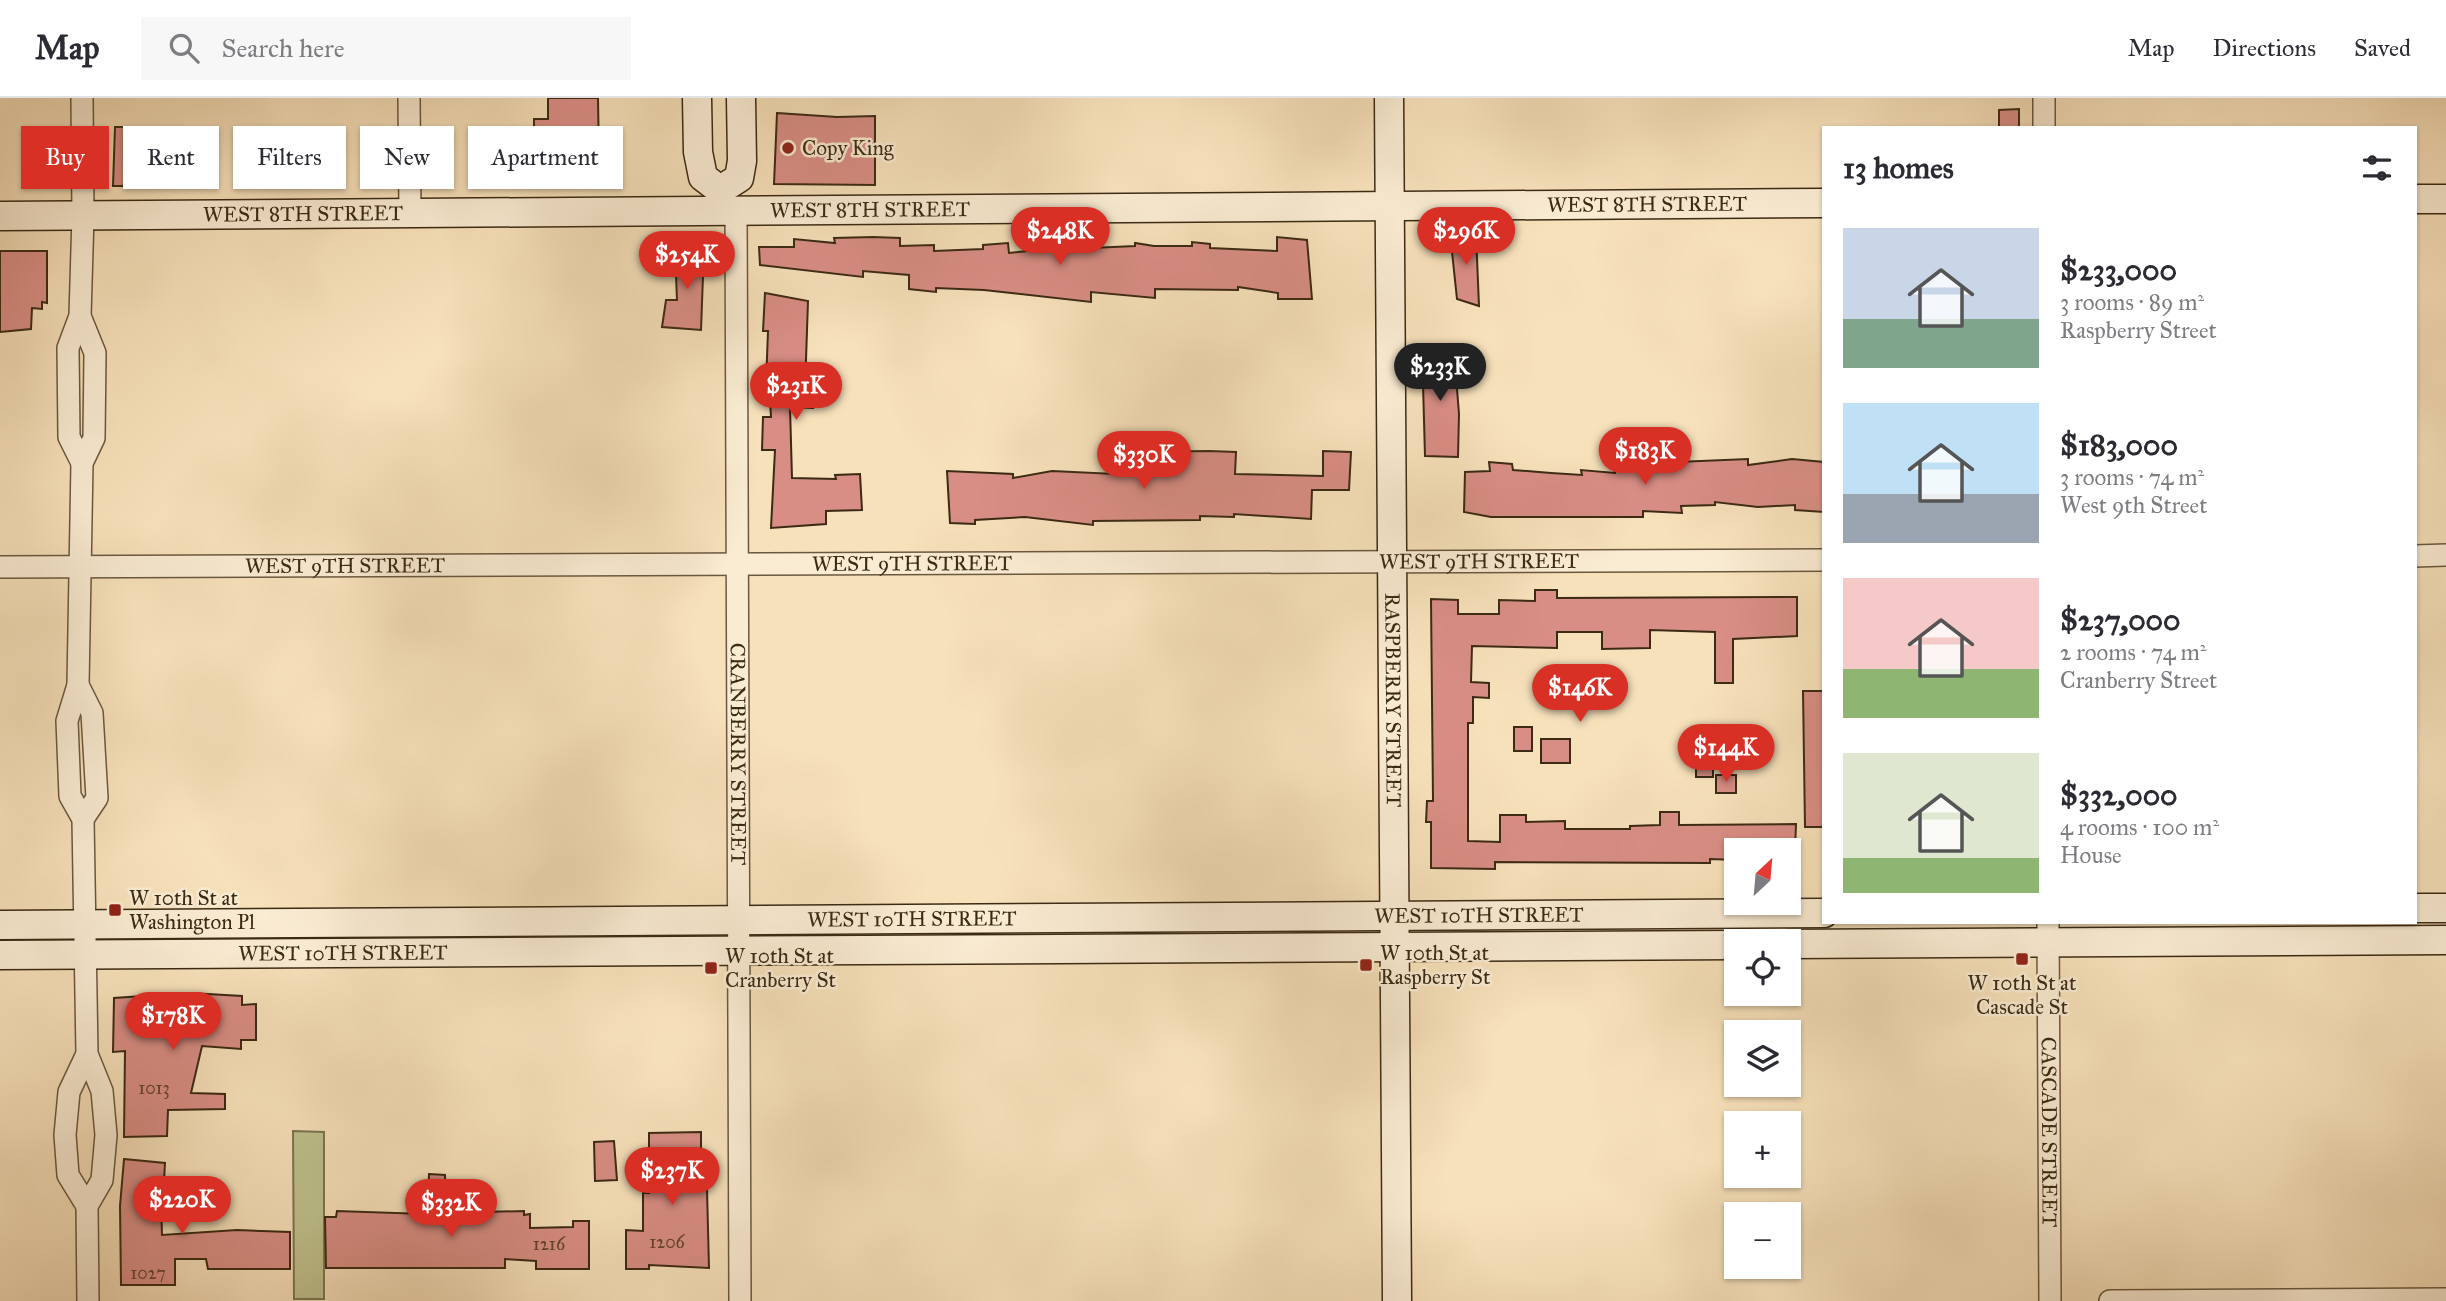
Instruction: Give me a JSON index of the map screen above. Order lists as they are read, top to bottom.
{
  "streets": {
    "street": [
      "WEST 8TH STREET",
      "WEST 9TH STREET",
      "RASPBERRY STREET",
      "CRANBERRY STREET",
      "WEST 10TH STREET",
      "CASCADE STREET"
    ]
  },
  "crossings": [
    ["WEST 8TH STREET", "RASPBERRY STREET"],
    ["WEST 8TH STREET", "CRANBERRY STREET"],
    ["WEST 9TH STREET", "RASPBERRY STREET"],
    ["WEST 9TH STREET", "CRANBERRY STREET"],
    ["RASPBERRY STREET", "WEST 10TH STREET"],
    ["CRANBERRY STREET", "WEST 10TH STREET"]
  ],
  "places": {
    "other": ["Copy King"],
    "transit": [
      "W 10th St at Washington Pl",
      "W 10th St at Cascade St",
      "W 10th St at Raspberry St",
      "W 10th St at Cranberry St"
    ]
  },
  "house_numbers": [
    "1013",
    "1206",
    "1216",
    "1027"
  ],
  "north": "top right",
  "page": {
    "header": "Map",
    "search": "Search here",
    "nav": ["Map", "Directions", "Saved"],
    "chip": [
      "Buy",
      "Rent",
      "Filters",
      "New",
      "Apartment"
    ],
    "heading": "13 homes",
    "price": [
      "$248K",
      "$296K",
      "$254K",
      "$233K",
      "$231K",
      "$183K",
      "$330K",
      "$146K",
      "$144K",
      "$178K",
      "$237K",
      "$220K",
      "$332K"
    ],
    "list": [
      {
        "name": "$233,000",
        "note": "3 rooms · 89 m² · Raspberry Street"
      },
      {
        "name": "$183,000",
        "note": "3 rooms · 74 m² · West 9th Street"
      },
      {
        "name": "$237,000",
        "note": "2 rooms · 74 m² · Cranberry Street"
      },
      {
        "name": "$332,000",
        "note": "4 rooms · 100 m² · House"
      }
    ],
    "map_buttons": ["+", "−"]
  }
}
